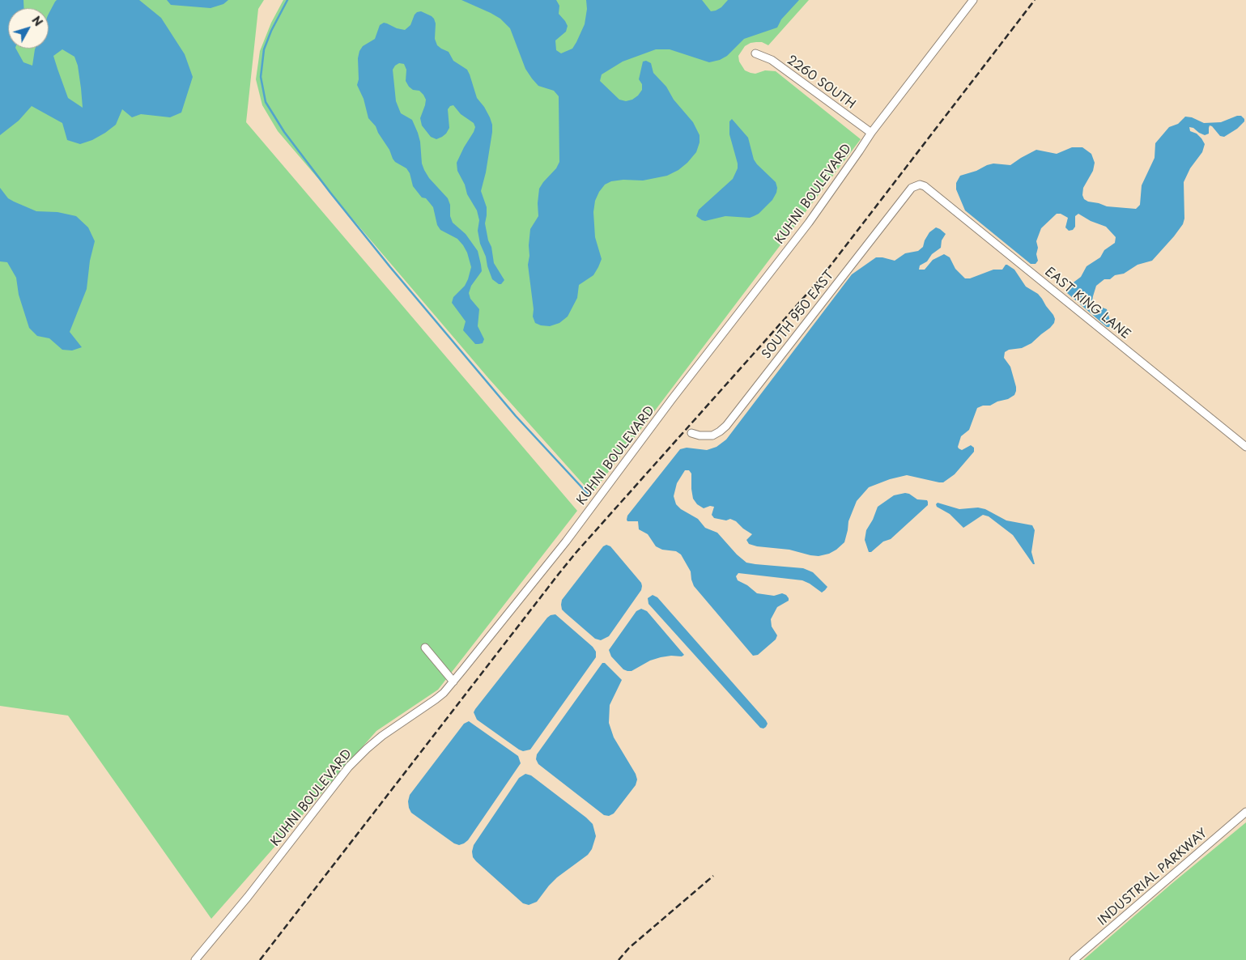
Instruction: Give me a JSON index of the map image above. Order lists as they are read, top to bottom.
{
  "streets": {
    "street": [
      "2260 SOUTH",
      "KUHNI BOULEVARD",
      "EAST KING LANE",
      "SOUTH 950 EAST",
      "INDUSTRIAL PARKWAY"
    ]
  },
  "crossings": [
    ["2260 SOUTH", "KUHNI BOULEVARD"],
    ["EAST KING LANE", "SOUTH 950 EAST"]
  ],
  "north": "top right"
}
